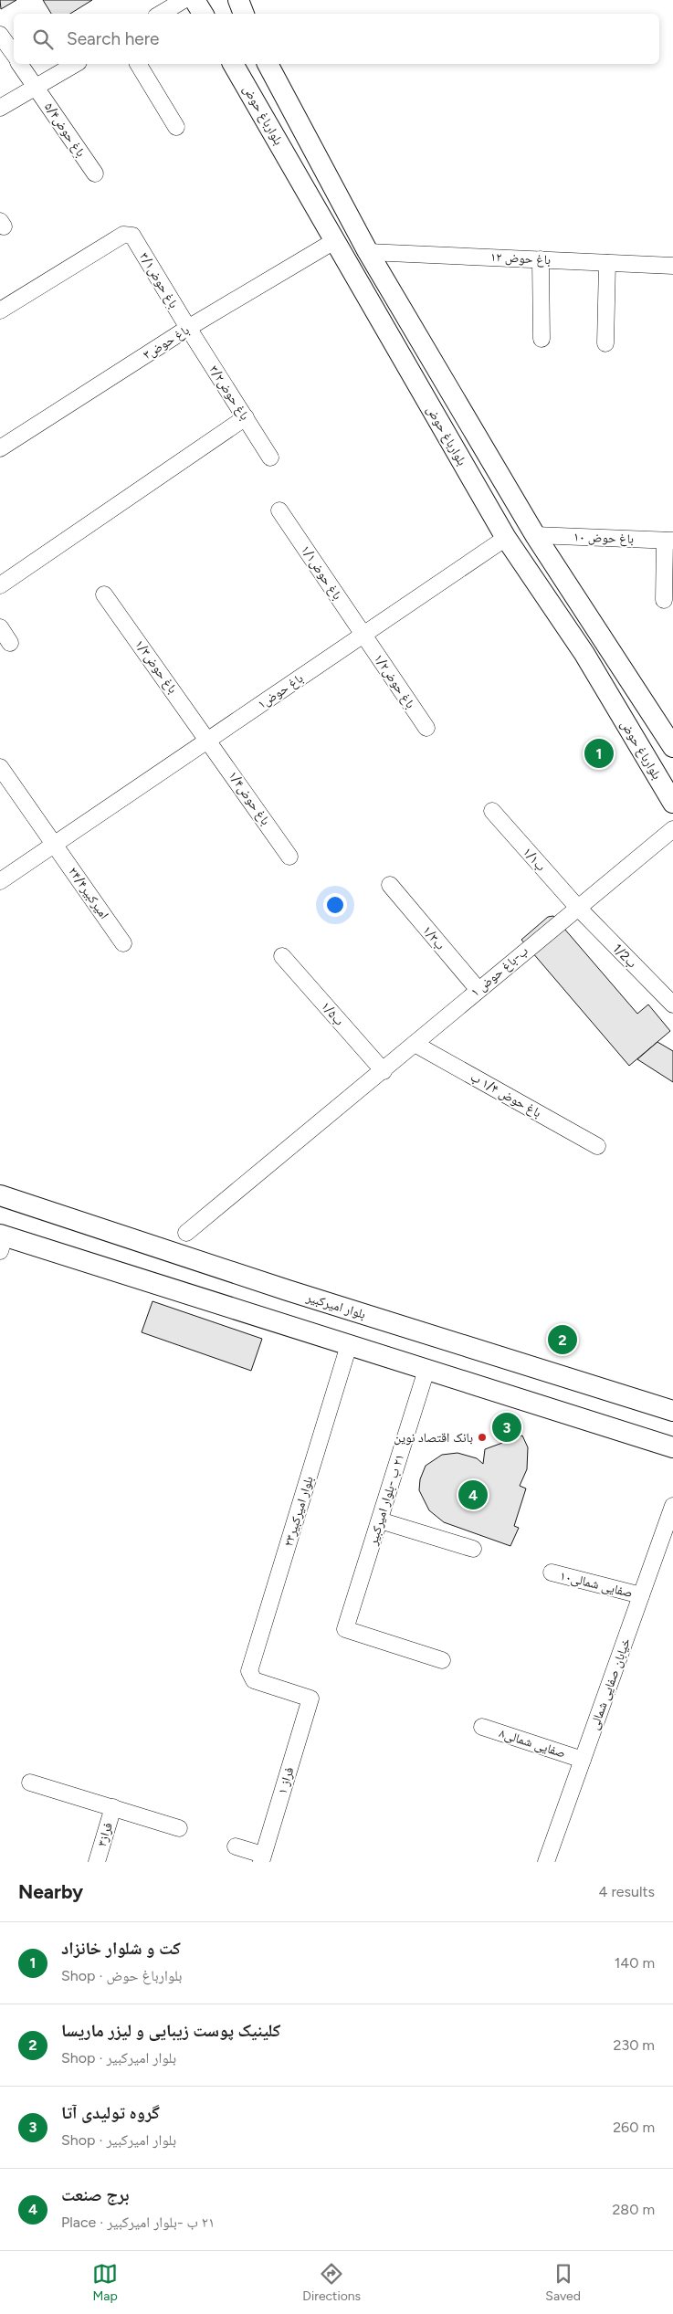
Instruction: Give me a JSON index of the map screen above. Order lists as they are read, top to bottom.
{
  "streets": {
    "main road": ["بلوارباغ حوض", "بلوار امیرکبیر"],
    "street": [
      "باغ حوض۵/۴",
      "۱۲ باغ حوض",
      "باغ حوض۳/۱",
      "باغ حوض۳",
      "باغ حوض۳/۲",
      "۱۰ باغ حوض",
      "باغ حوض۱/۱",
      "باغ حوض۱/۳",
      "باغ حوض۱/۲",
      "باغ حوض۱",
      "باغ حوض۱/۴",
      "ب۱/۱",
      "امیرکبیر۲۴/۴",
      "ب۱/۳",
      "1/2ب",
      "۱ ب-باغ حوض",
      "ب۱/۵",
      "باغ حوض ۱/۴ ب",
      "٢١ ب -بلوار امیرکبیر",
      "۲۳بلوار امیرکبیر",
      "صفایی شمالی۱۰",
      "خیابان صفایی شمالی",
      "صفایی شمالی۸",
      "فراز ۱",
      "فراز۳"
    ]
  },
  "crossings": [
    ["بلوارباغ حوض", "۱۲ باغ حوض"],
    ["بلوارباغ حوض", "باغ حوض۳"],
    ["بلوارباغ حوض", "۱۰ باغ حوض"],
    ["بلوارباغ حوض", "باغ حوض۱"],
    ["باغ حوض۳/۱", "باغ حوض۳"],
    ["باغ حوض۳/۱", "باغ حوض۳/۲"],
    ["باغ حوض۳", "باغ حوض۳/۲"],
    ["باغ حوض۱/۱", "باغ حوض۱/۲"],
    ["باغ حوض۱/۱", "باغ حوض۱"],
    ["باغ حوض۱/۳", "باغ حوض۱"],
    ["باغ حوض۱/۳", "باغ حوض۱/۴"],
    ["باغ حوض۱/۲", "باغ حوض۱"],
    ["باغ حوض۱", "باغ حوض۱/۴"],
    ["باغ حوض۱", "امیرکبیر۲۴/۴"],
    ["ب۱/۱", "1/2ب"],
    ["ب۱/۱", "۱ ب-باغ حوض"],
    ["ب۱/۳", "۱ ب-باغ حوض"],
    ["1/2ب", "۱ ب-باغ حوض"],
    ["۱ ب-باغ حوض", "ب۱/۵"],
    ["۱ ب-باغ حوض", "باغ حوض ۱/۴ ب"],
    ["۲۳بلوار امیرکبیر", "فراز ۱"],
    ["صفایی شمالی۱۰", "خیابان صفایی شمالی"],
    ["خیابان صفایی شمالی", "صفایی شمالی۸"]
  ],
  "places": ["بانک اقتصاد نوین"],
  "page": {
    "search": "Search here",
    "pins": [
      "1",
      "2",
      "3",
      "4"
    ],
    "heading": ["Nearby", "4 results"],
    "list": [
      {
        "mark": "1",
        "name": "کت و شلوار خانزاد",
        "note": "Shop · بلوارباغ حوض",
        "value": "140 m"
      },
      {
        "mark": "2",
        "name": "کلینیک پوست زیبایی و لیزر ماریسا",
        "note": "Shop · بلوار امیرکبیر",
        "value": "230 m"
      },
      {
        "mark": "3",
        "name": "گروه تولیدی آتا",
        "note": "Shop · بلوار امیرکبیر",
        "value": "260 m"
      },
      {
        "mark": "4",
        "name": "برج صنعت",
        "note": "Place · ٢١ ب -بلوار امیرکبیر",
        "value": "280 m"
      }
    ],
    "nav": ["Map", "Directions", "Saved"]
  }
}
